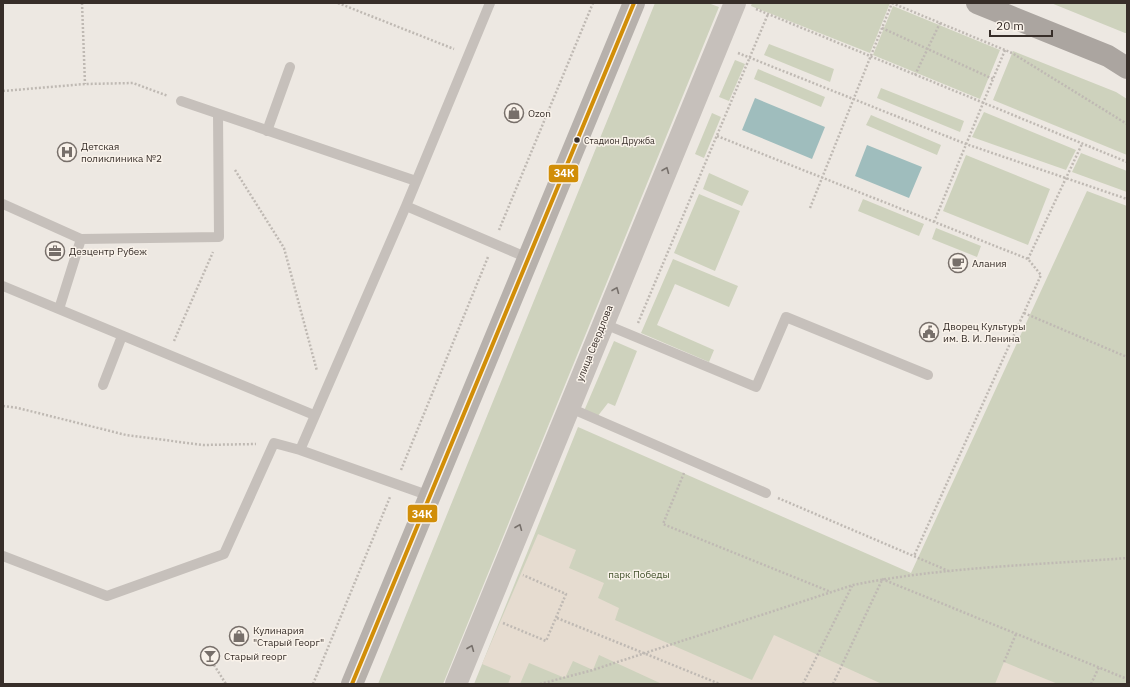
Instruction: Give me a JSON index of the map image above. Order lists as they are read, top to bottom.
{
  "streets": {
    "street": ["улица Свердлова"]
  },
  "one_way": ["улица Свердлова"],
  "parks": ["парк Победы"],
  "places": {
    "shop": ["Ozon", "Кулинария \"Старый Георг\""],
    "other": ["Стадион Дружба"],
    "hospital": ["Детская поликлиника №2"],
    "office": ["Дезцентр Рубеж"],
    "cafe": ["Алания"],
    "public building": ["Дворец Культуры им. В. И. Ленина"],
    "bar": ["Старый георг"]
  },
  "lines": ["transit line 34К"],
  "scale_bar": "20 m"
}
